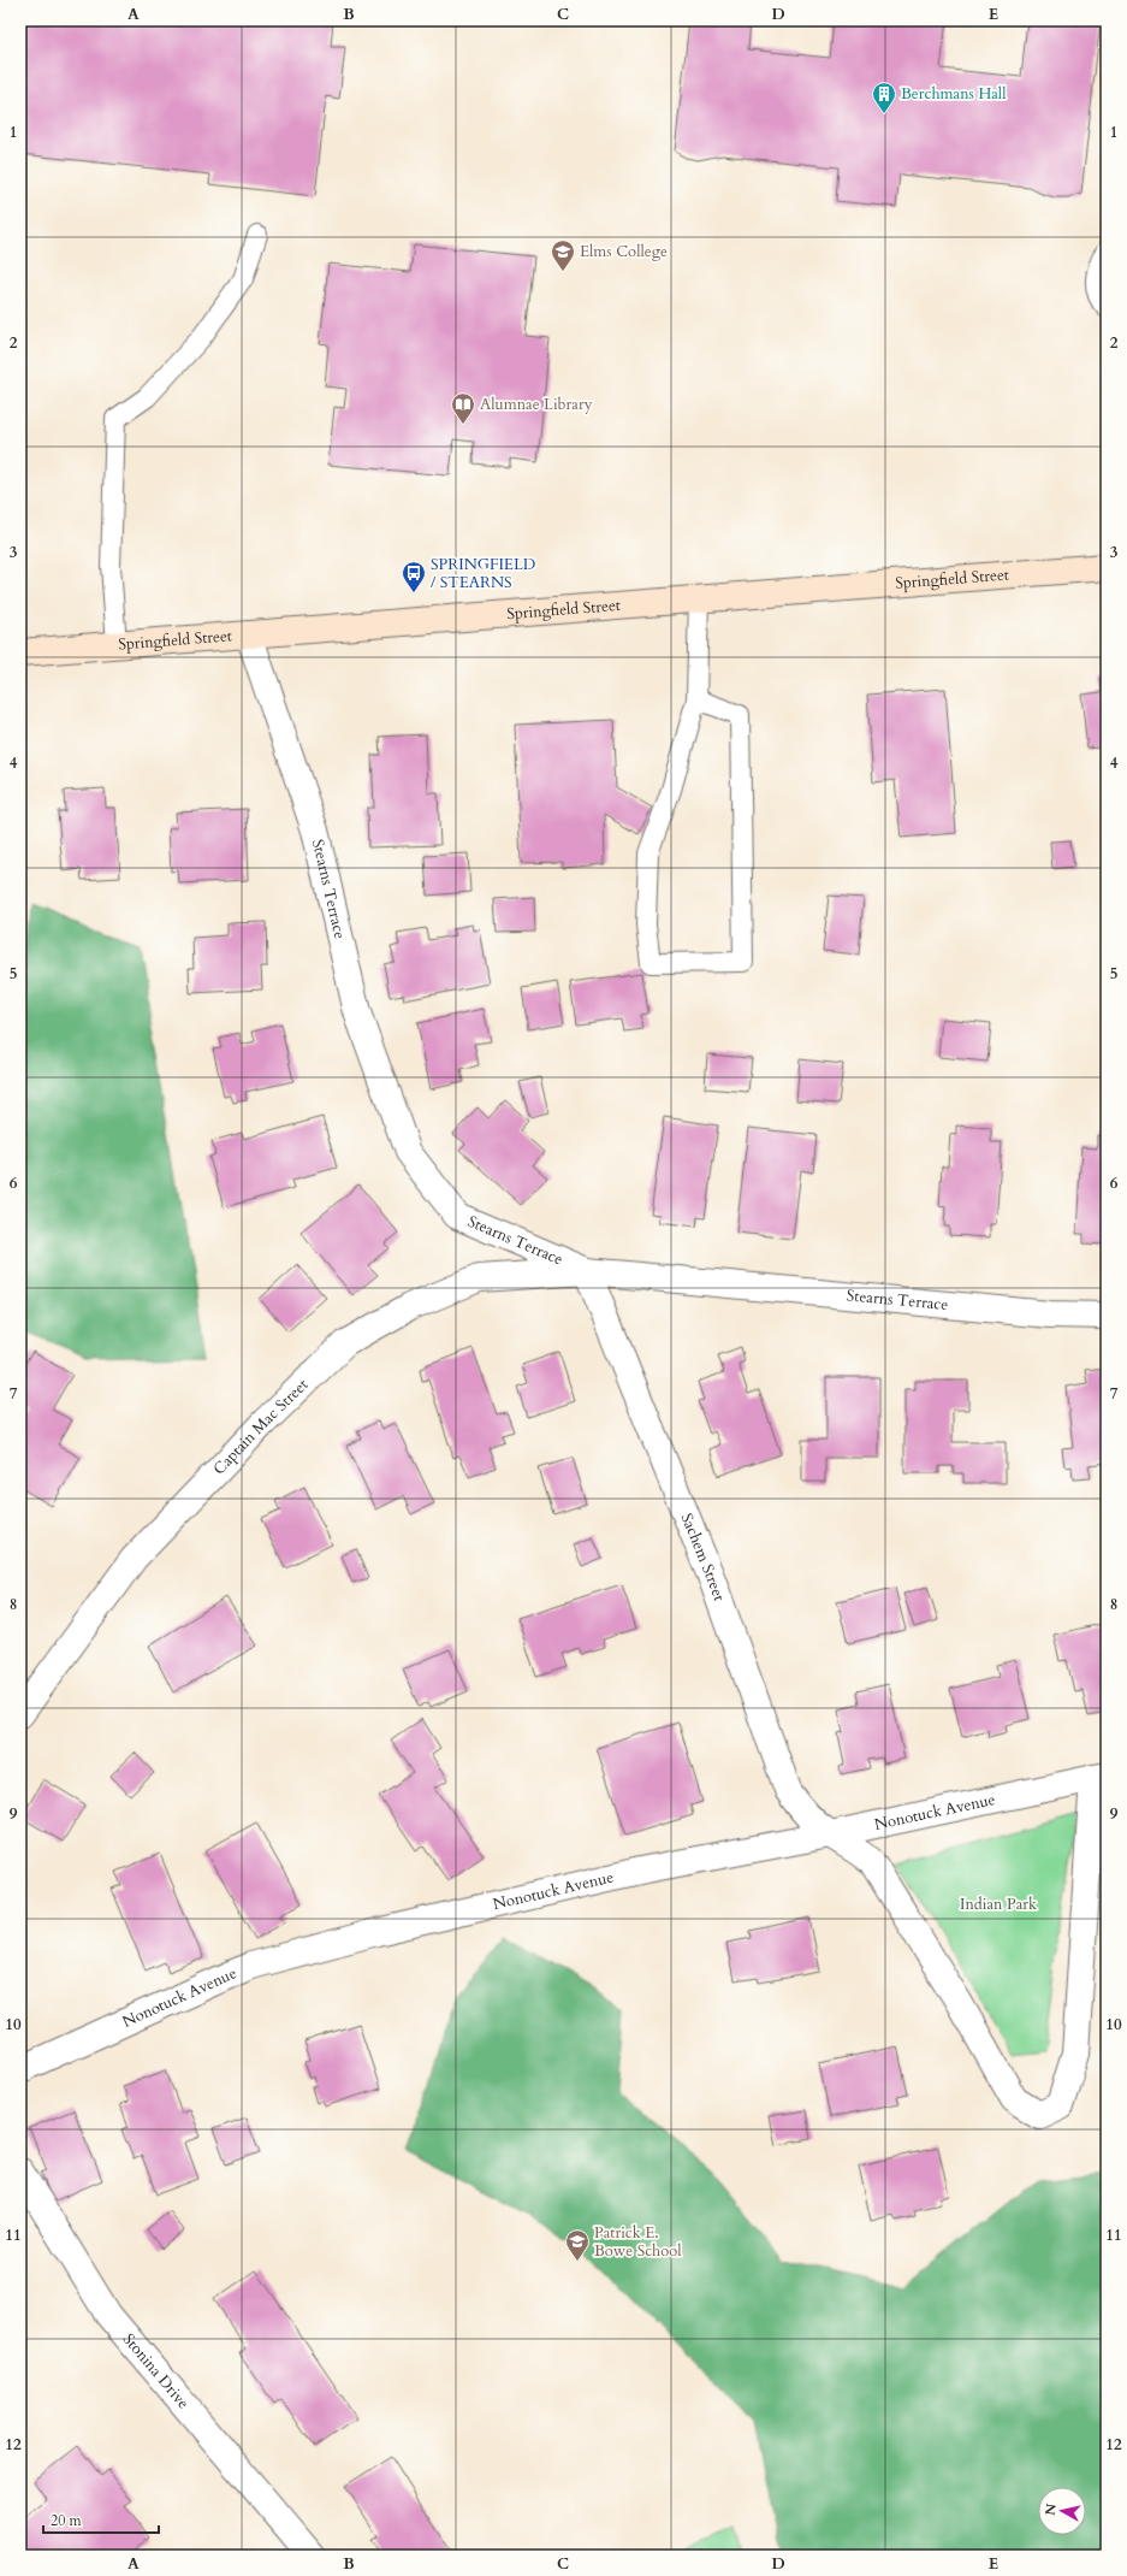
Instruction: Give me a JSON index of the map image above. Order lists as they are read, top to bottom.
{
  "streets": {
    "main road": ["Springfield Street"],
    "street": [
      "Stearns Terrace",
      "Captain Mac Street",
      "Sachem Street",
      "Nonotuck Avenue",
      "Stonina Drive"
    ]
  },
  "crossings": [
    ["Springfield Street", "Stearns Terrace"],
    ["Stearns Terrace", "Captain Mac Street"],
    ["Stearns Terrace", "Sachem Street"],
    ["Captain Mac Street", "Sachem Street"],
    ["Sachem Street", "Nonotuck Avenue"]
  ],
  "parks": ["Indian Park"],
  "places": {
    "building": ["Berchmans Hall"],
    "school or university": ["Elms College", "Patrick E. Bowe School"],
    "library": ["Alumnae Library"],
    "bus stop": ["SPRINGFIELD / STEARNS"]
  },
  "scale_bar": "20 m",
  "north": "left",
  "grid": {
    "columns": [
      "A",
      "B",
      "C",
      "D",
      "E"
    ],
    "rows": [
      "1",
      "2",
      "3",
      "4",
      "5",
      "6",
      "7",
      "8",
      "9",
      "10",
      "11",
      "12"
    ]
  }
}
